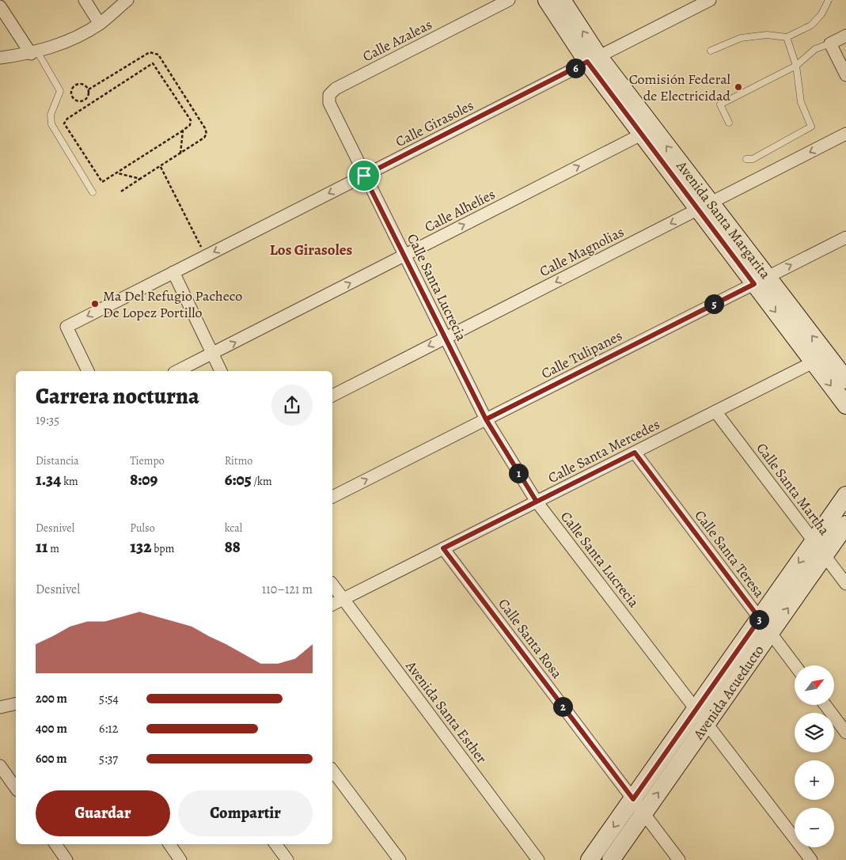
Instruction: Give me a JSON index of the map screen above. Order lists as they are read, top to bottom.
{
  "streets": {
    "main road": ["Avenida Santa Margarita", "Avenida Acueducto"],
    "street": [
      "Calle Azaleas",
      "Calle Girasoles",
      "Calle Alhelíes",
      "Calle Magnolias",
      "Calle Santa Lucrecia",
      "Calle Tulipanes",
      "Calle Santa Mercedes",
      "Calle Santa Martha",
      "Calle Santa Teresa",
      "Calle Santa Rosa",
      "Avenida Santa Esther"
    ]
  },
  "crossings": [
    ["Calle Azaleas", "Calle Santa Lucrecia"],
    ["Calle Girasoles", "Avenida Santa Margarita"],
    ["Calle Girasoles", "Calle Santa Lucrecia"],
    ["Calle Alhelíes", "Avenida Santa Margarita"],
    ["Calle Alhelíes", "Calle Santa Lucrecia"],
    ["Avenida Santa Margarita", "Calle Magnolias"],
    ["Avenida Santa Margarita", "Calle Tulipanes"],
    ["Avenida Santa Margarita", "Calle Santa Mercedes"],
    ["Calle Magnolias", "Calle Santa Lucrecia"],
    ["Calle Santa Lucrecia", "Calle Tulipanes"],
    ["Calle Santa Lucrecia", "Calle Santa Mercedes"],
    ["Calle Santa Lucrecia", "Avenida Acueducto"],
    ["Calle Santa Mercedes", "Calle Santa Martha"],
    ["Calle Santa Mercedes", "Calle Santa Teresa"],
    ["Calle Santa Mercedes", "Calle Santa Rosa"],
    ["Calle Santa Mercedes", "Avenida Santa Esther"],
    ["Calle Santa Martha", "Avenida Acueducto"],
    ["Calle Santa Teresa", "Avenida Acueducto"],
    ["Calle Santa Rosa", "Avenida Acueducto"]
  ],
  "one_way": [
    "Calle Girasoles",
    "Calle Alhelíes",
    "Calle Magnolias",
    "Calle Tulipanes"
  ],
  "districts": ["Los Girasoles"],
  "places": ["Comisión Federal de Electricidad", "Ma Del Refugio Pacheco De Lopez Portillo"],
  "north": "top right",
  "page": {
    "pins": [
      "6",
      "5",
      "1",
      "3",
      "2"
    ],
    "heading": ["Carrera nocturna", "19:35"],
    "stats": [
      ["Distancia", "1.34 km"],
      ["Tiempo", "8:09"],
      ["Ritmo", "6:05 /km"],
      ["Desnivel", "11 m"],
      ["Pulso", "132 bpm"],
      ["kcal", "88"]
    ],
    "chart": ["Desnivel", "110–121 m"],
    "map_buttons": ["+", "−"],
    "list": [
      {
        "name": "200 m",
        "note": "5:54"
      },
      {
        "name": "400 m",
        "note": "6:12"
      },
      {
        "name": "600 m",
        "note": "5:37"
      }
    ],
    "buttons": ["Guardar", "Compartir"]
  }
}
